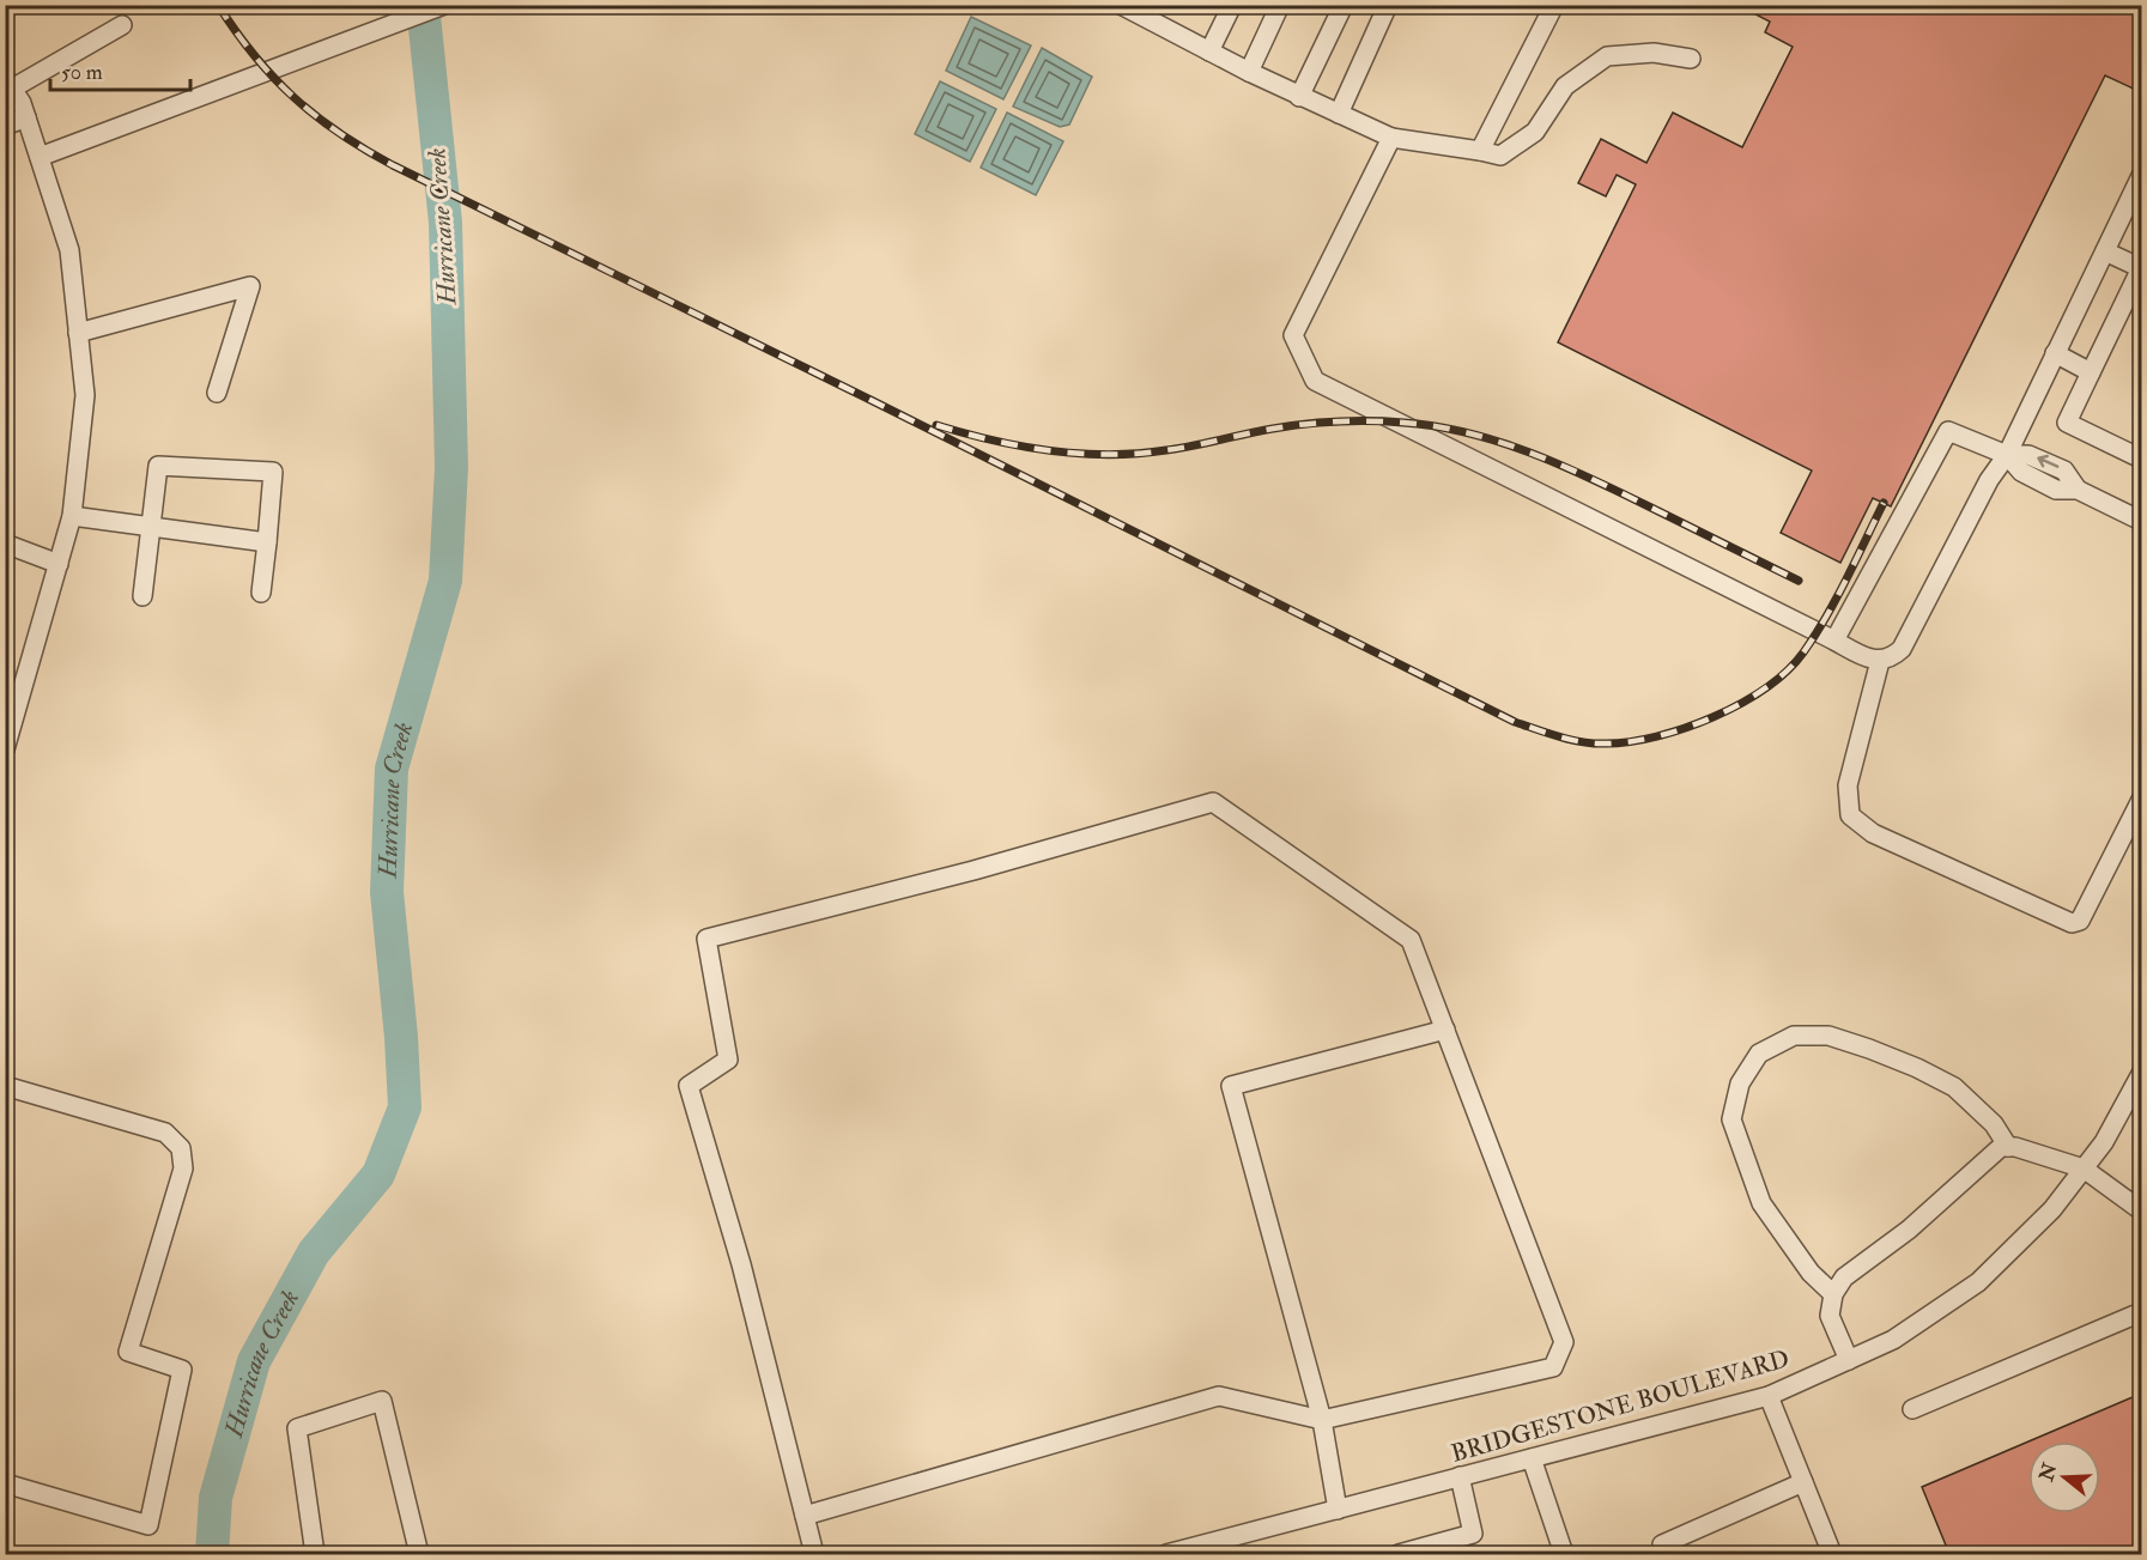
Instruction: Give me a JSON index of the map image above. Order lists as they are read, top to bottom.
{
  "streets": {
    "street": ["BRIDGESTONE BOULEVARD"]
  },
  "water": ["Hurricane Creek"],
  "scale_bar": "50 m",
  "north": "left"
}
